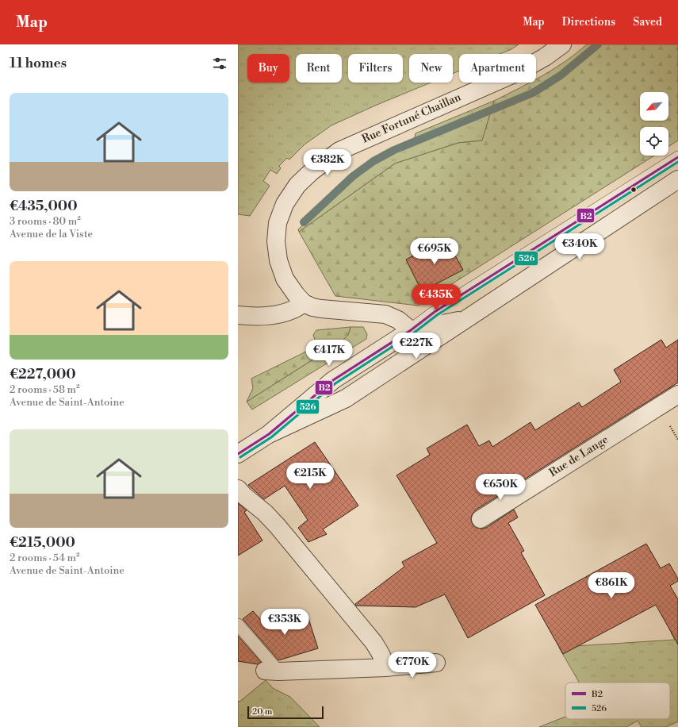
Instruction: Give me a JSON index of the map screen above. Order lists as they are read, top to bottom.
{
  "streets": {
    "street": ["Rue Fortuné Chaillan", "Rue de Lange"]
  },
  "lines": ["transit line B2", "transit line 526"],
  "legend": ["B2", "526"],
  "scale_bar": "20 m",
  "north": "bottom left",
  "page": {
    "header": "Map",
    "nav": ["Map", "Directions", "Saved"],
    "heading": "11 homes",
    "chip": [
      "Buy",
      "Rent",
      "Filters",
      "New",
      "Apartment"
    ],
    "list": [
      {
        "name": "€435,000",
        "note": "3 rooms · 80 m² · Avenue de la Viste"
      },
      {
        "name": "€227,000",
        "note": "2 rooms · 58 m² · Avenue de Saint-Antoine"
      },
      {
        "name": "€215,000",
        "note": "2 rooms · 54 m² · Avenue de Saint-Antoine"
      }
    ],
    "price": [
      "€382K",
      "€340K",
      "€695K",
      "€435K",
      "€227K",
      "€417K",
      "€215K",
      "€650K",
      "€861K",
      "€353K",
      "€770K"
    ],
    "scale": "20 m"
  }
}
